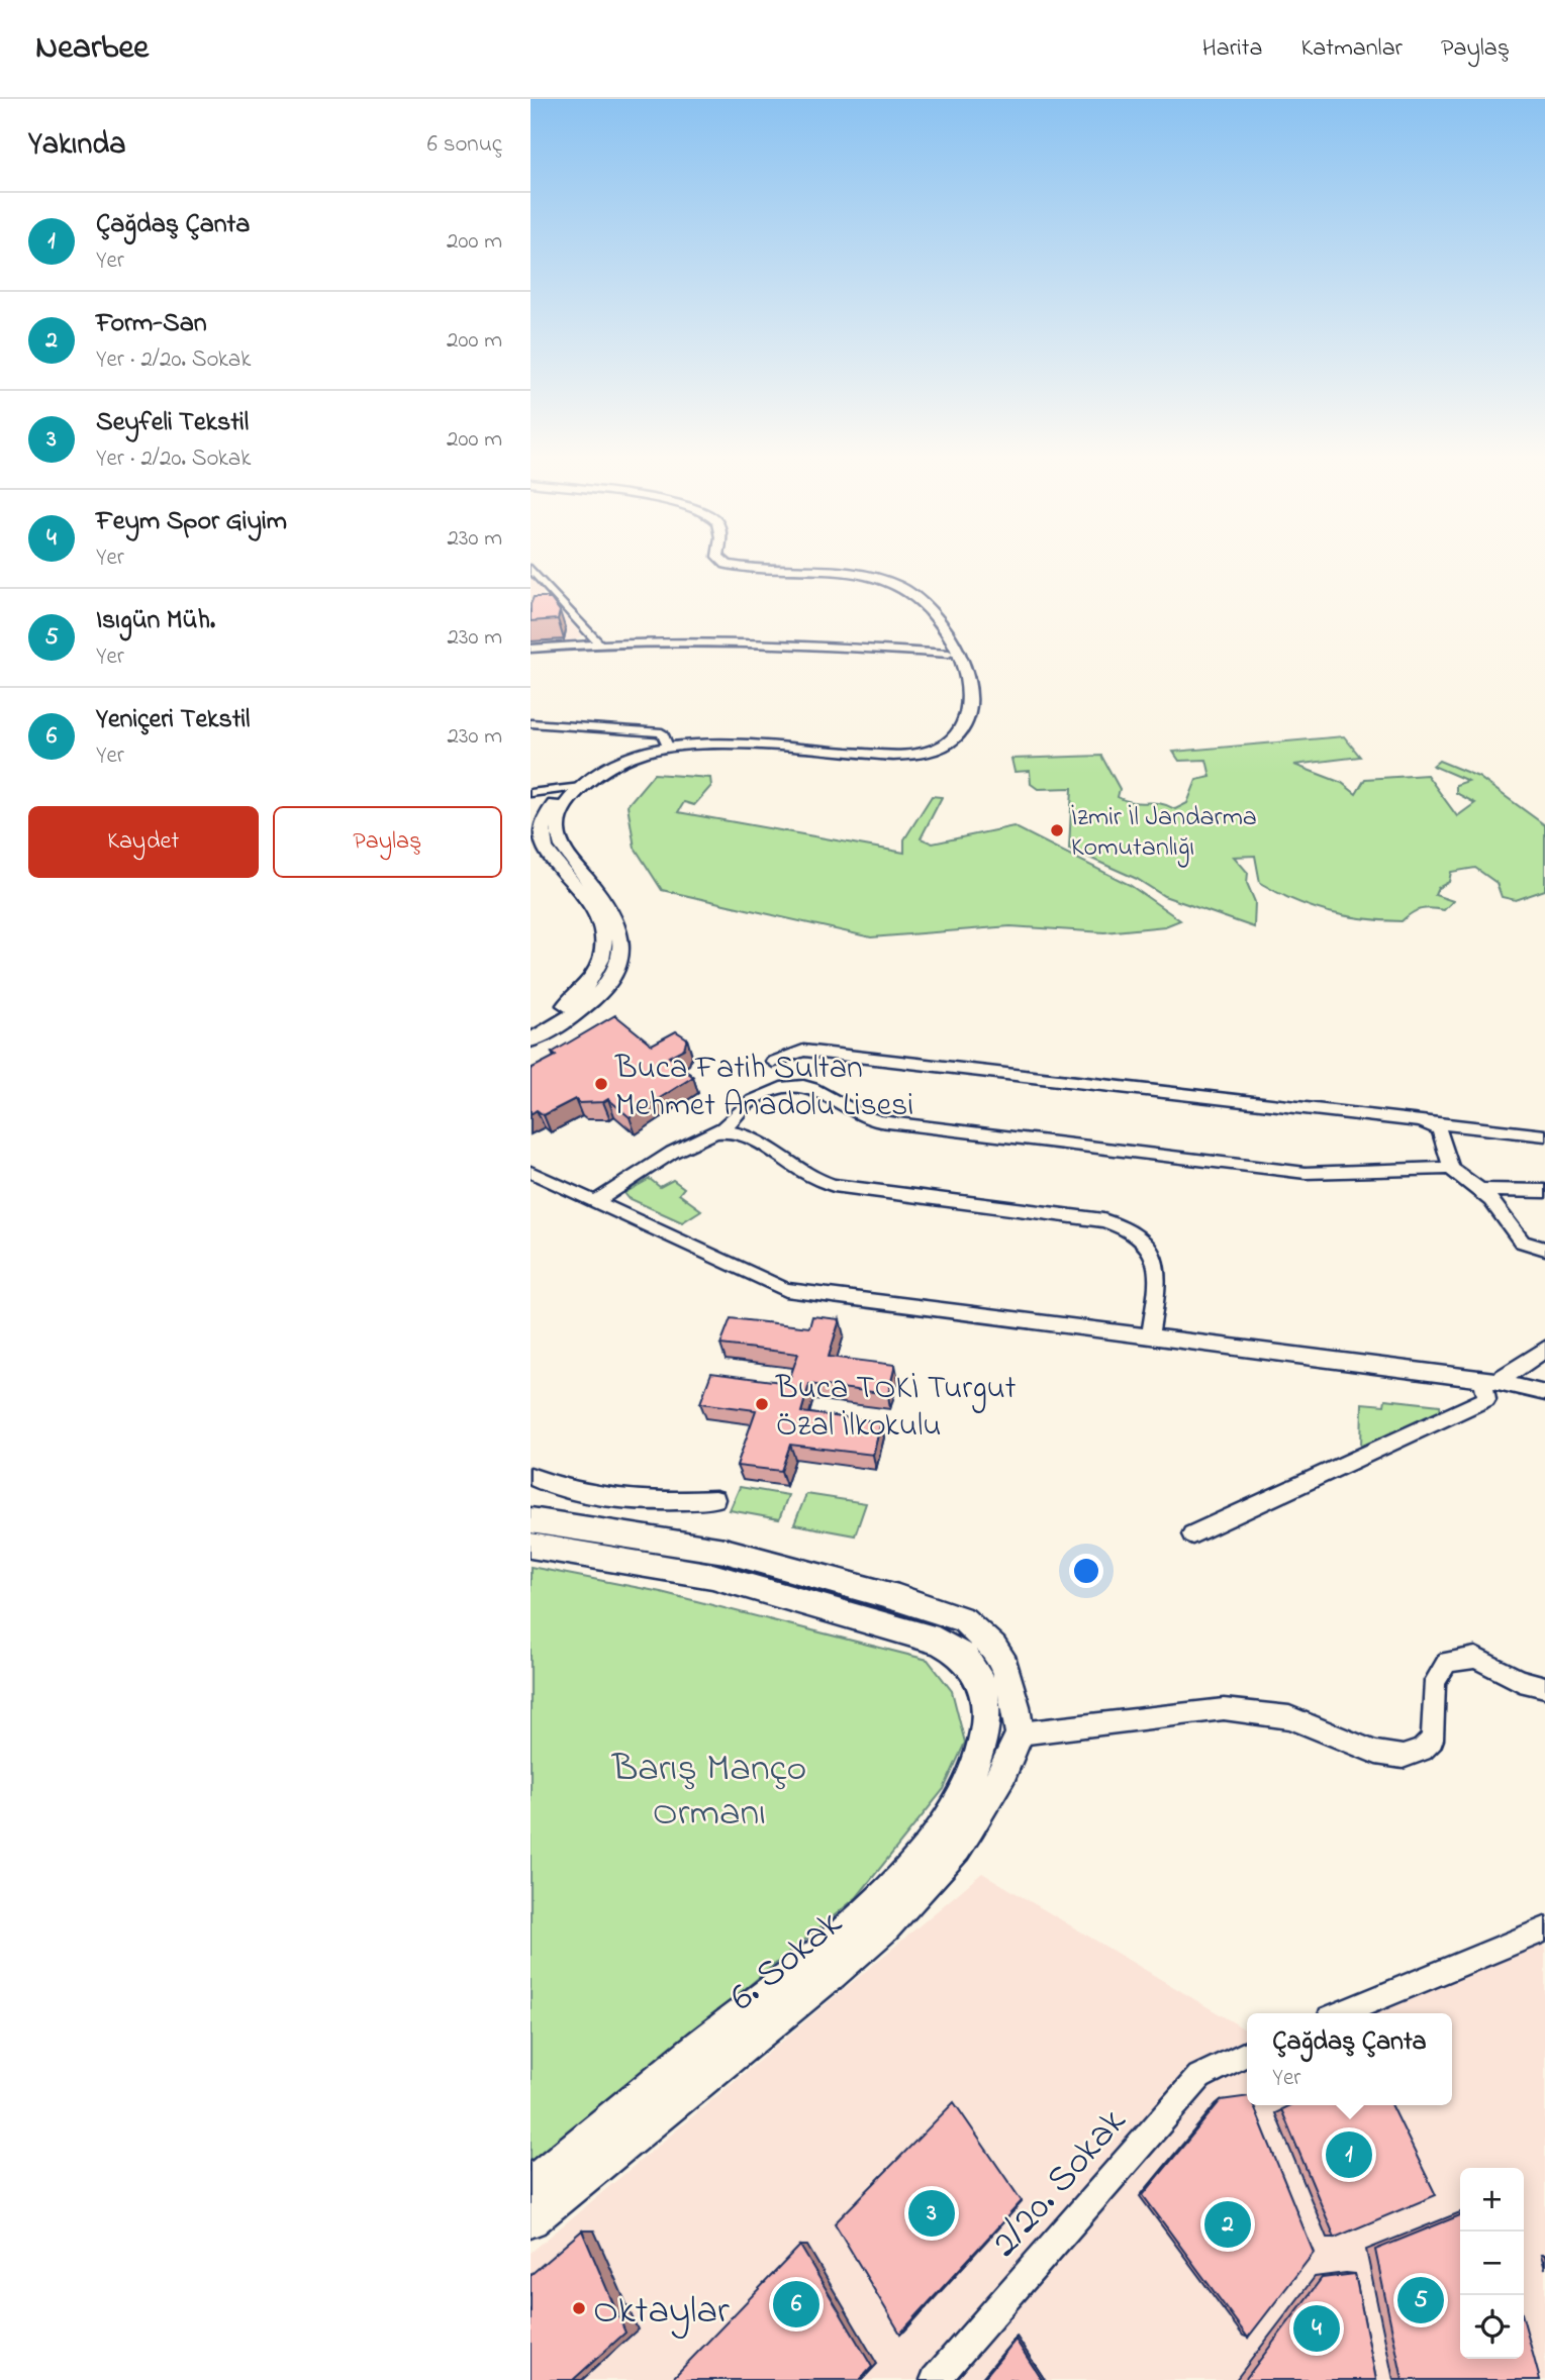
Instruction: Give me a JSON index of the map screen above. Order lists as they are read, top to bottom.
{
  "streets": {
    "main road": ["6. Sokak"],
    "street": ["2/20. Sokak"]
  },
  "parks": ["Barış Manço Ormanı"],
  "places": [
    "İzmir İl Jandarma Komutanlığı",
    "Buca Fatih Sultan Mehmet Anadolu Lisesi",
    "Buca TOKİ Turgut Özal İlkokulu",
    "Oktaylar"
  ],
  "page": {
    "header": "Nearbee",
    "nav": ["Harita", "Katmanlar", "Paylaş"],
    "heading": ["Yakında", "6 sonuç"],
    "list": [
      {
        "mark": "1",
        "name": "Çağdaş Çanta",
        "note": "Yer",
        "value": "200 m"
      },
      {
        "mark": "2",
        "name": "Form-San",
        "note": "Yer · 2/20. Sokak",
        "value": "200 m"
      },
      {
        "mark": "3",
        "name": "Seyfeli Tekstil",
        "note": "Yer · 2/20. Sokak",
        "value": "200 m"
      },
      {
        "mark": "4",
        "name": "Feym Spor Giyim",
        "note": "Yer",
        "value": "230 m"
      },
      {
        "mark": "5",
        "name": "Isıgün Müh.",
        "note": "Yer",
        "value": "230 m"
      },
      {
        "mark": "6",
        "name": "Yeniçeri Tekstil",
        "note": "Yer",
        "value": "230 m"
      }
    ],
    "buttons": ["Kaydet", "Paylaş"],
    "popup": ["Çağdaş Çanta", "Yer"],
    "pins": [
      "1",
      "3",
      "2",
      "5",
      "6",
      "4"
    ],
    "map_buttons": ["+", "−"]
  }
}
